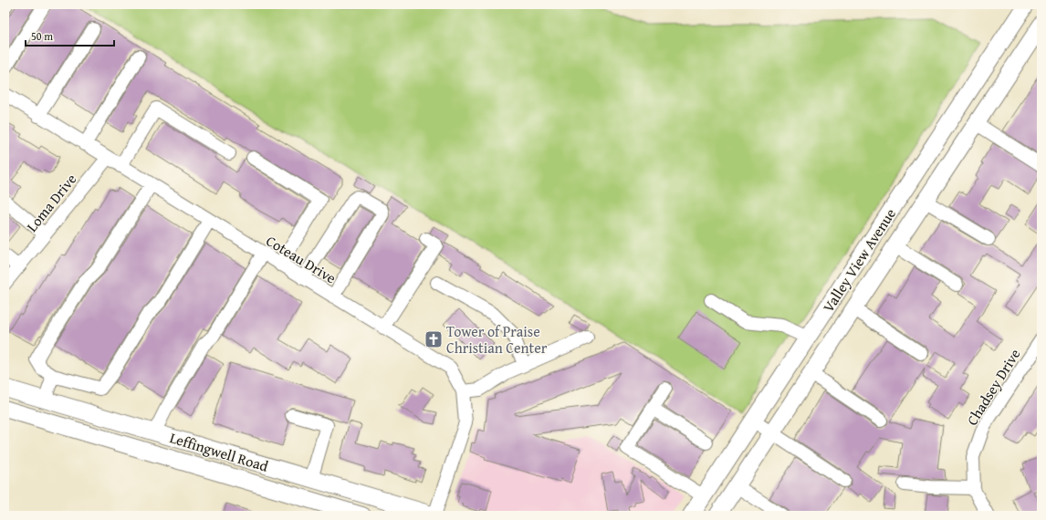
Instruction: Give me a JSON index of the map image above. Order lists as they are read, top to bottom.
{
  "streets": {
    "main road": ["Valley View Avenue", "Leffingwell Road"],
    "street": ["Loma Drive", "Coteau Drive", "Chadsey Drive"]
  },
  "crossings": [
    ["Loma Drive", "Coteau Drive"],
    ["Coteau Drive", "Leffingwell Road"]
  ],
  "places": {
    "church": ["Tower of Praise Christian Center"]
  },
  "scale_bar": "50 m"
}
